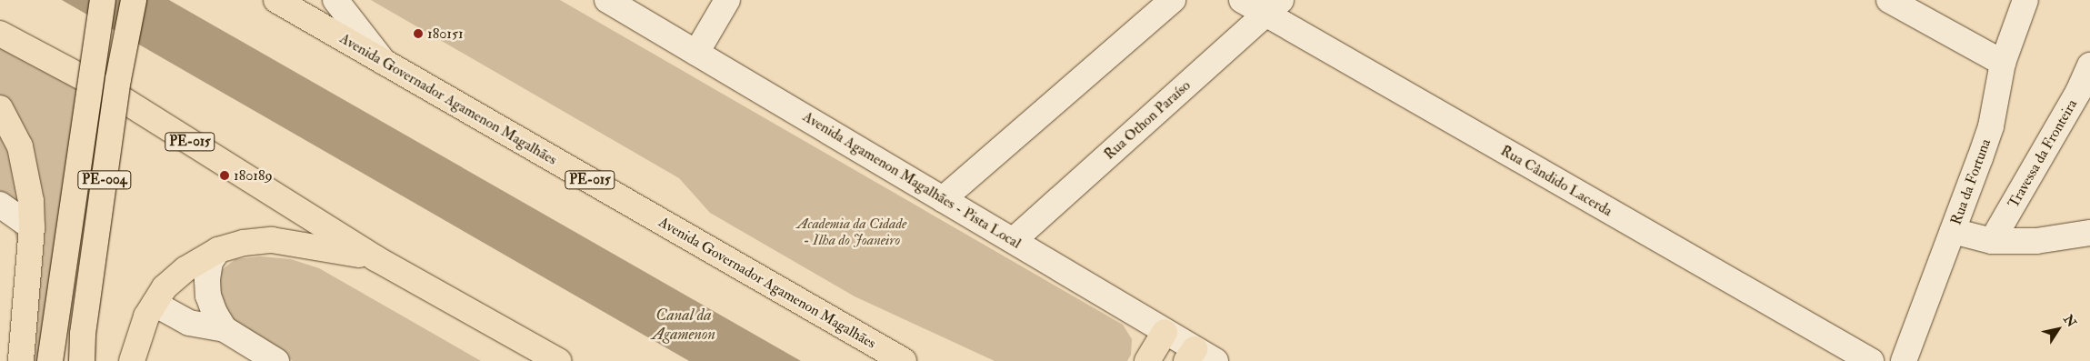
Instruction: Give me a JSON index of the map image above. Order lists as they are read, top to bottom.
{
  "streets": {
    "main road": ["Avenida Governador Agamenon Magalhães", "PE-015", "PE-004"],
    "street": [
      "Rua Othon Paraíso",
      "Travessa da Fronteira",
      "Avenida Agamenon Magalhães - Pista Local",
      "Rua Cândido Lacerda",
      "Rua da Fortuna"
    ]
  },
  "crossings": [
    ["Rua Othon Paraíso", "Avenida Agamenon Magalhães - Pista Local"],
    ["Rua Othon Paraíso", "Rua Cândido Lacerda"]
  ],
  "water": ["Canal da Agamenon"],
  "parks": ["Academia da Cidade - Ilha do Joaneiro"],
  "places": ["180151", "180189"],
  "north": "top right"
}
